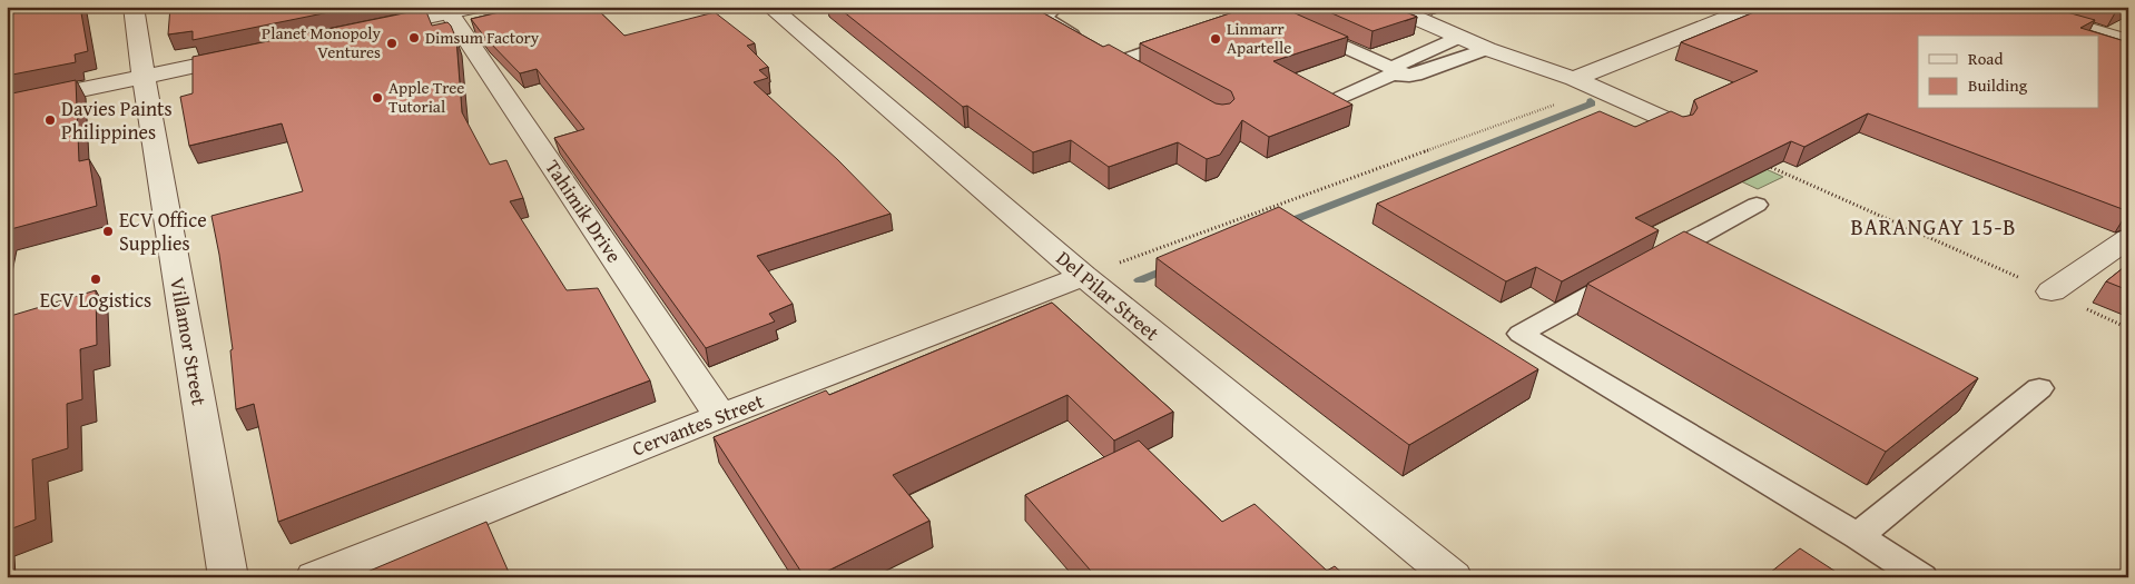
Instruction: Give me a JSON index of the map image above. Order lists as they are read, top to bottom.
{
  "streets": {
    "street": [
      "Tahimik Drive",
      "Del Pilar Street",
      "Villamor Street",
      "Cervantes Street"
    ]
  },
  "crossings": [
    ["Tahimik Drive", "Cervantes Street"],
    ["Del Pilar Street", "Cervantes Street"]
  ],
  "districts": ["BARANGAY 15-B"],
  "places": [
    "Dimsum Factory",
    "Linmarr Apartelle",
    "Planet Monopoly Ventures",
    "Apple Tree Tutorial",
    "Davies Paints Philippines",
    "ECV Office Supplies",
    "ECV Logistics"
  ],
  "legend": ["Road", "Building"]
}
